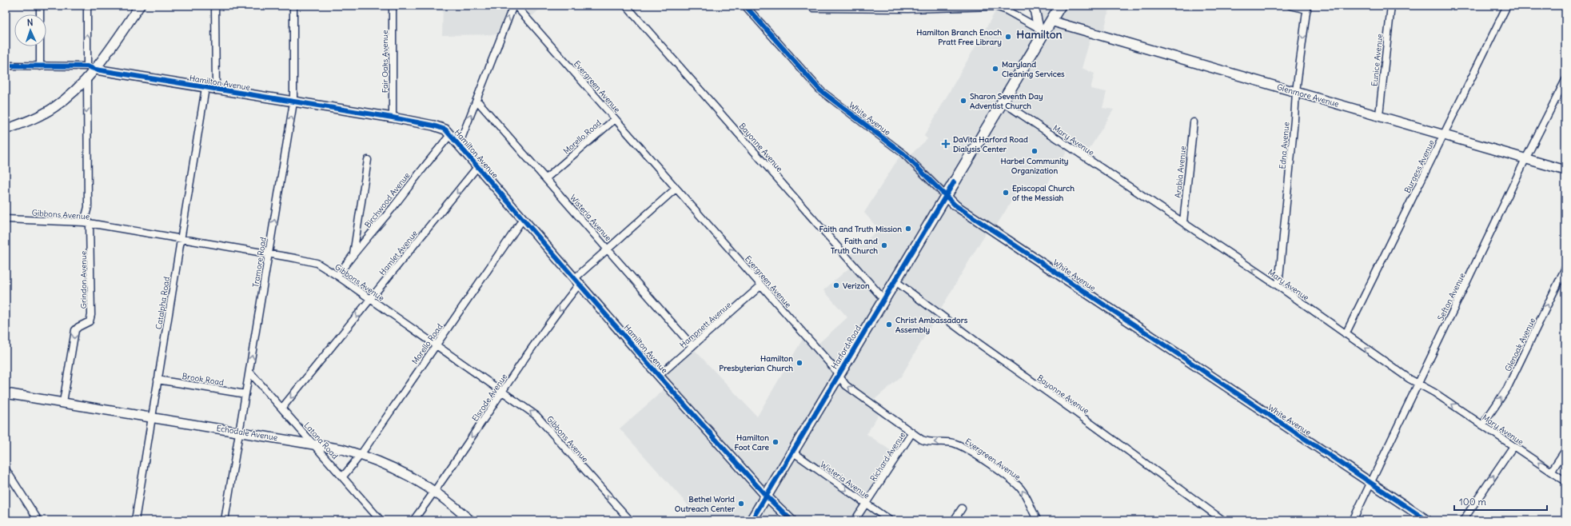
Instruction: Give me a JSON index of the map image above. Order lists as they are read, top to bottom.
{
  "streets": {
    "main road": ["Harford Road"],
    "street": [
      "Eunice Avenue",
      "Fair Oaks Avenue",
      "Hamilton Avenue",
      "Evergreen Avenue",
      "Glenmore Avenue",
      "White Avenue",
      "Morello Road",
      "Mary Avenue",
      "Edna Avenue",
      "Bayonne Avenue",
      "Burgess Avenue",
      "Arabia Avenue",
      "Birchwood Avenue",
      "Gibbons Avenue",
      "Wisteria Avenue",
      "Hamlet Avenue",
      "Tramore Road",
      "Grindon Avenue",
      "Sefton Avenue",
      "Catalpha Road",
      "Hampnett Avenue",
      "Glenoak Avenue",
      "Brook Road",
      "Elsrode Avenue",
      "Echodale Avenue",
      "Latona Road",
      "Richard Avenue"
    ]
  },
  "crossings": [
    ["Eunice Avenue", "Glenmore Avenue"],
    ["Fair Oaks Avenue", "Hamilton Avenue"],
    ["Hamilton Avenue", "Morello Road"],
    ["Hamilton Avenue", "Birchwood Avenue"],
    ["Hamilton Avenue", "Hamlet Avenue"],
    ["Hamilton Avenue", "Tramore Road"],
    ["Hamilton Avenue", "Catalpha Road"],
    ["Hamilton Avenue", "Hampnett Avenue"],
    ["Hamilton Avenue", "Harford Road"],
    ["Hamilton Avenue", "Elsrode Avenue"],
    ["Evergreen Avenue", "Morello Road"],
    ["Evergreen Avenue", "Hampnett Avenue"],
    ["Evergreen Avenue", "Harford Road"],
    ["Evergreen Avenue", "Elsrode Avenue"],
    ["Evergreen Avenue", "Richard Avenue"],
    ["Glenmore Avenue", "Edna Avenue"],
    ["Glenmore Avenue", "Burgess Avenue"],
    ["Glenmore Avenue", "Sefton Avenue"],
    ["Glenmore Avenue", "Harford Road"],
    ["White Avenue", "Sefton Avenue"],
    ["White Avenue", "Harford Road"],
    ["Morello Road", "Gibbons Avenue"],
    ["Morello Road", "Wisteria Avenue"],
    ["Morello Road", "Echodale Avenue"],
    ["Morello Road", "Latona Road"],
    ["Mary Avenue", "Edna Avenue"],
    ["Mary Avenue", "Burgess Avenue"],
    ["Mary Avenue", "Arabia Avenue"],
    ["Mary Avenue", "Sefton Avenue"],
    ["Mary Avenue", "Glenoak Avenue"],
    ["Mary Avenue", "Harford Road"],
    ["Bayonne Avenue", "Harford Road"],
    ["Birchwood Avenue", "Gibbons Avenue"],
    ["Gibbons Avenue", "Hamlet Avenue"],
    ["Gibbons Avenue", "Tramore Road"],
    ["Gibbons Avenue", "Grindon Avenue"],
    ["Gibbons Avenue", "Catalpha Road"],
    ["Gibbons Avenue", "Elsrode Avenue"],
    ["Wisteria Avenue", "Hampnett Avenue"],
    ["Wisteria Avenue", "Harford Road"],
    ["Wisteria Avenue", "Elsrode Avenue"],
    ["Wisteria Avenue", "Richard Avenue"],
    ["Hamlet Avenue", "Latona Road"],
    ["Tramore Road", "Brook Road"],
    ["Tramore Road", "Echodale Avenue"],
    ["Tramore Road", "Latona Road"],
    ["Grindon Avenue", "Echodale Avenue"],
    ["Catalpha Road", "Brook Road"],
    ["Catalpha Road", "Echodale Avenue"],
    ["Elsrode Avenue", "Echodale Avenue"],
    ["Echodale Avenue", "Latona Road"]
  ],
  "one_way": [
    "Evergreen Avenue",
    "Mary Avenue",
    "Hamlet Avenue",
    "Tramore Road",
    "Grindon Avenue",
    "Glenoak Avenue",
    "Elsrode Avenue"
  ],
  "districts": ["Hamilton"],
  "places": {
    "other": [
      "Hamilton Branch Enoch Pratt Free Library",
      "Maryland Cleaning Services",
      "Sharon Seventh Day Adventist Church",
      "Harbel Community Organization",
      "Episcopal Church of the Messiah",
      "Faith and Truth Mission",
      "Faith and Truth Church",
      "Verizon",
      "Christ Ambassadors Assembly",
      "Hamilton Presbyterian Church",
      "Hamilton Foot Care",
      "Bethel World Outreach Center"
    ],
    "health": ["DaVita Harford Road Dialysis Center"]
  },
  "scale_bar": "100 m",
  "north": "top"
}
